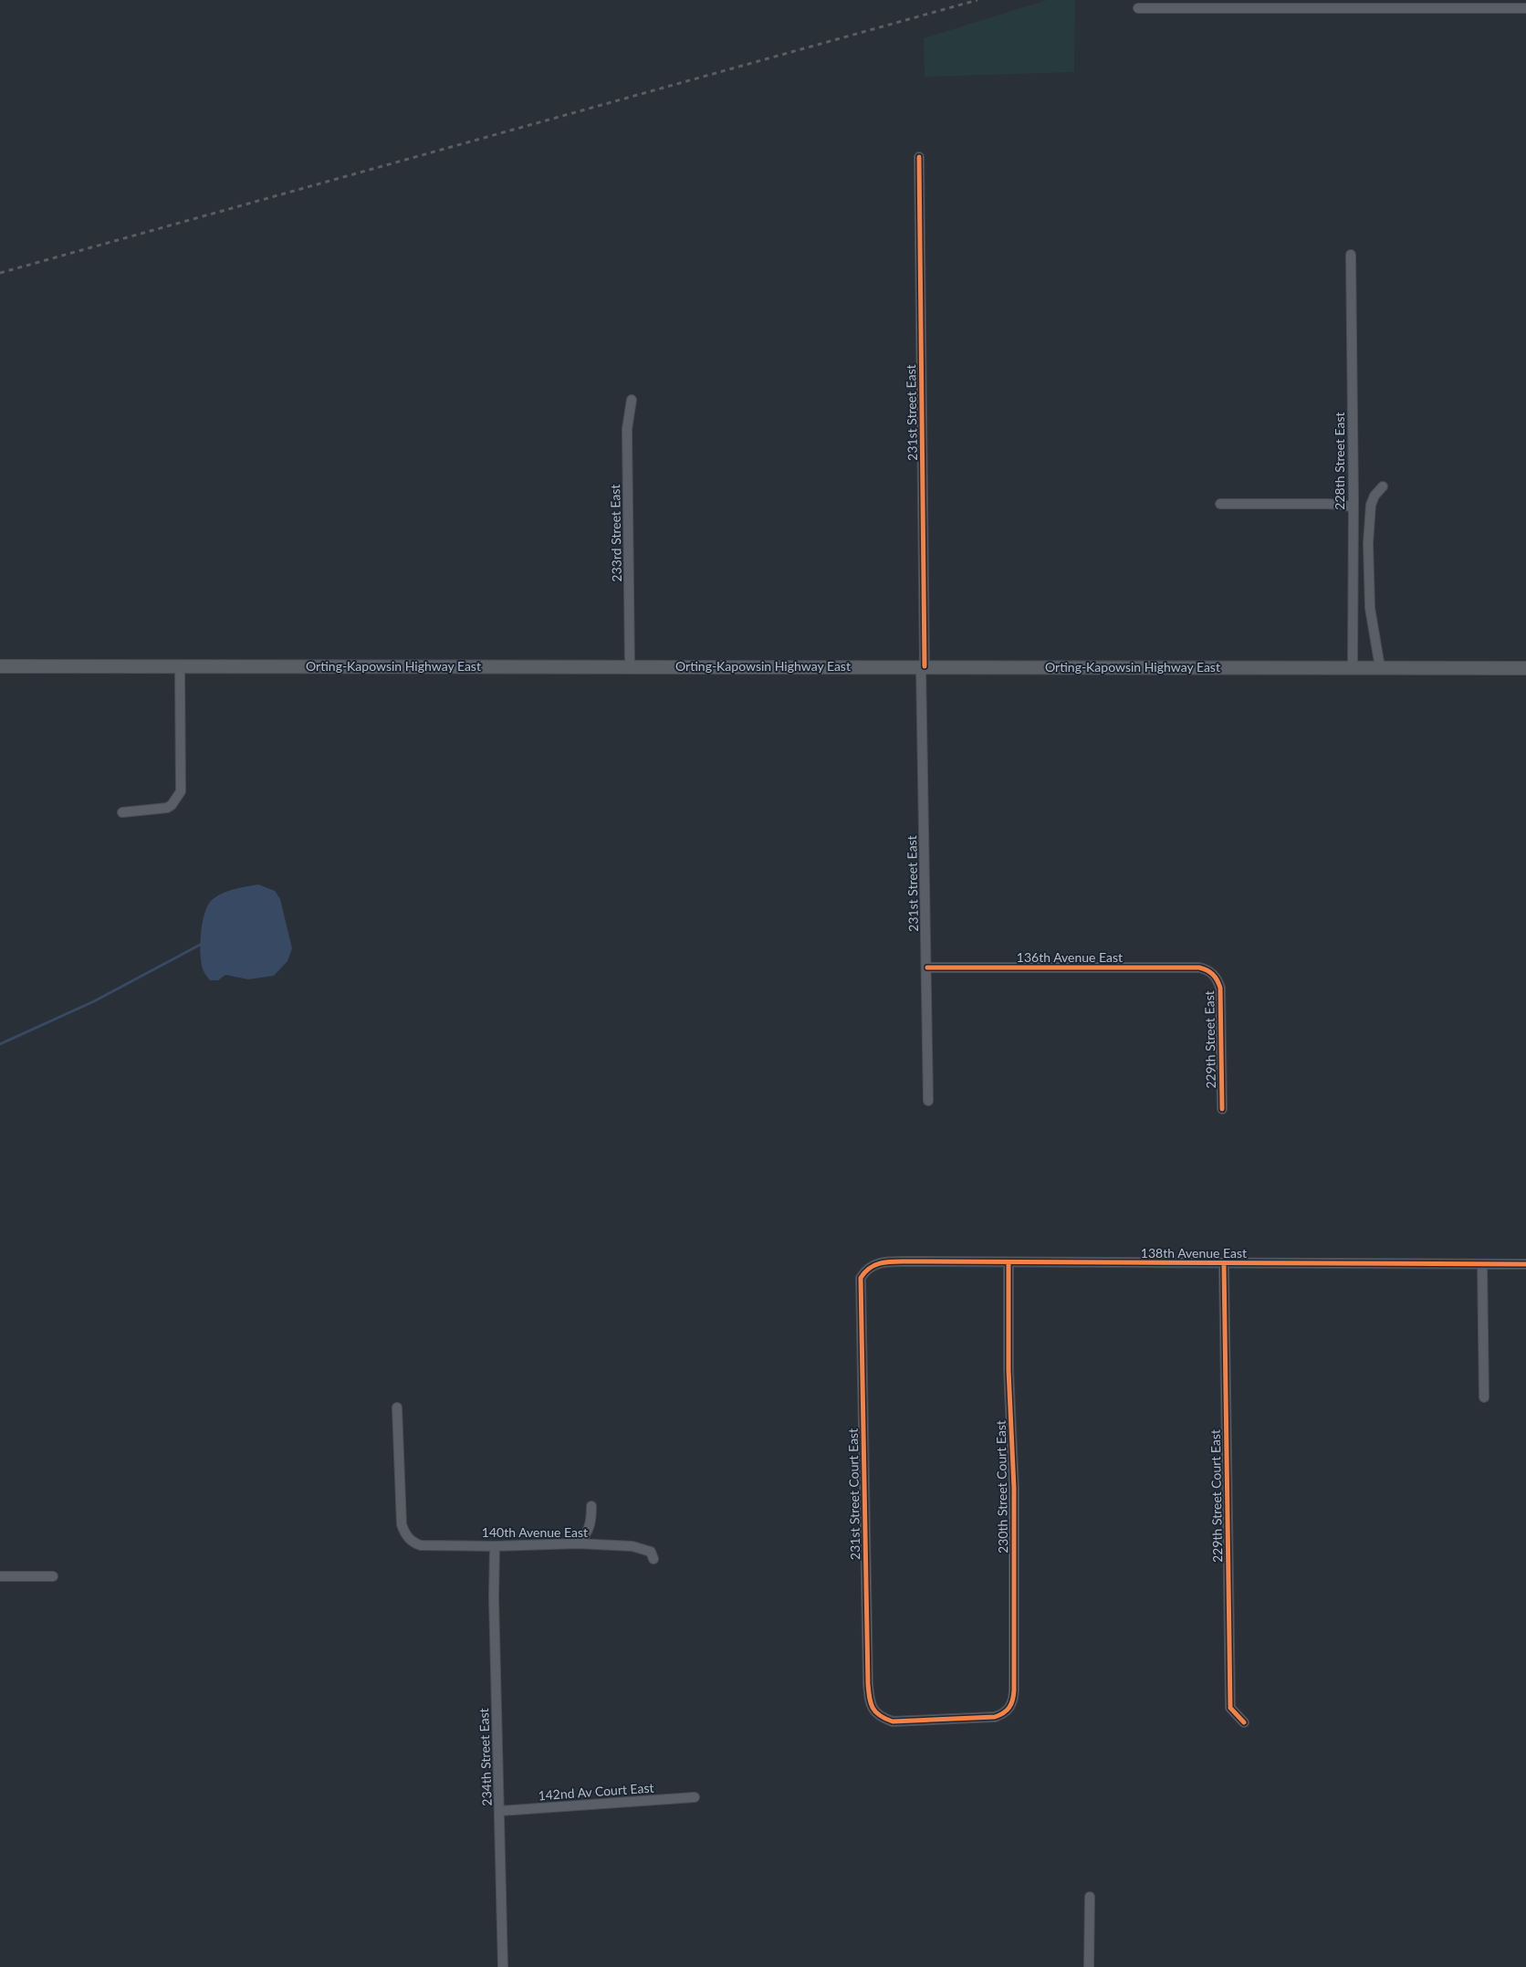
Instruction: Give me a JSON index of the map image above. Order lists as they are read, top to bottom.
{
  "streets": {
    "main road": ["Orting-Kapowsin Highway East"],
    "street": [
      "231st Street East",
      "228th Street East",
      "233rd Street East",
      "136th Avenue East",
      "229th Street East",
      "138th Avenue East",
      "230th Street Court East",
      "231st Street Court East",
      "229th Street Court East",
      "140th Avenue East",
      "234th Street East",
      "142nd Av Court East"
    ]
  },
  "crossings": [
    ["231st Street East", "Orting-Kapowsin Highway East"],
    ["231st Street East", "136th Avenue East"],
    ["228th Street East", "Orting-Kapowsin Highway East"],
    ["233rd Street East", "Orting-Kapowsin Highway East"],
    ["136th Avenue East", "229th Street East"],
    ["138th Avenue East", "230th Street Court East"],
    ["138th Avenue East", "231st Street Court East"],
    ["138th Avenue East", "229th Street Court East"],
    ["230th Street Court East", "231st Street Court East"],
    ["140th Avenue East", "234th Street East"],
    ["234th Street East", "142nd Av Court East"]
  ]
}
